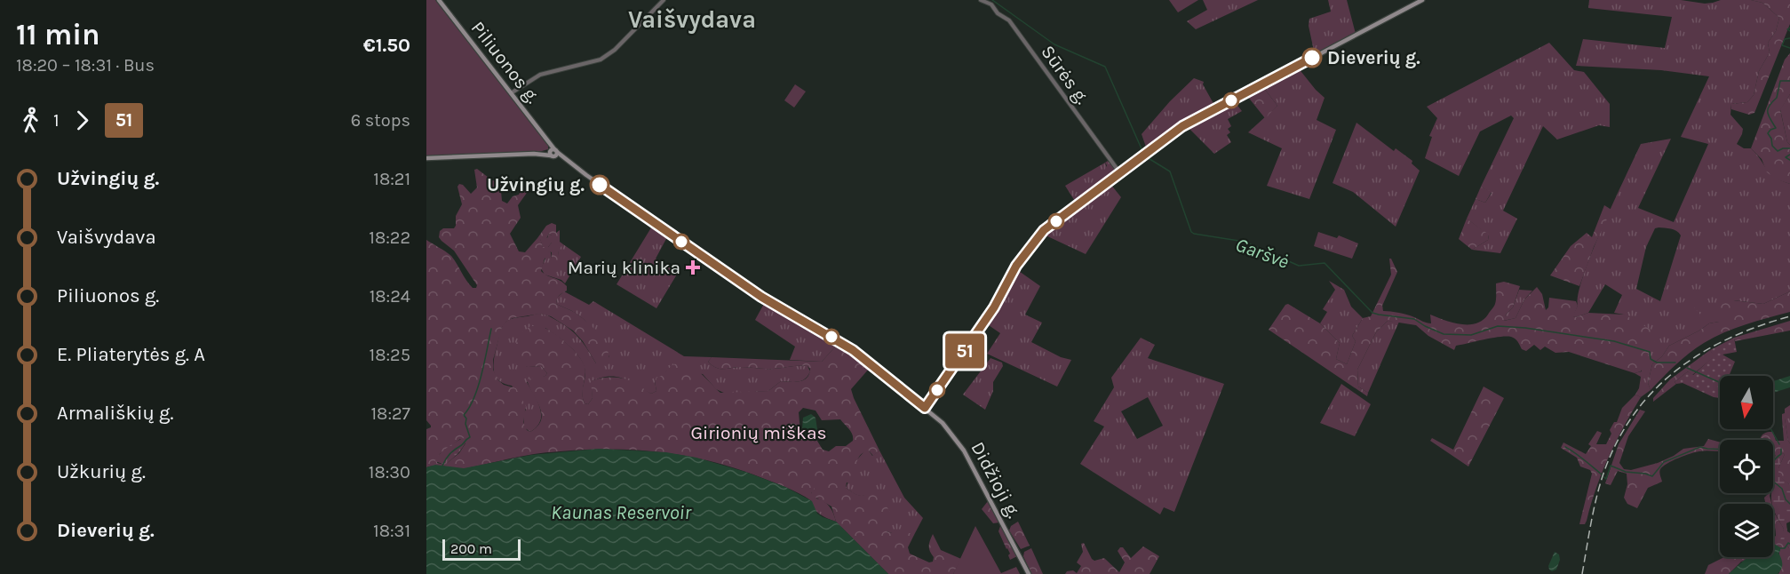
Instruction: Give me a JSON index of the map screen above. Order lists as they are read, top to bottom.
{
  "streets": {
    "main road": ["Piliuonos g.", "Didžioji g."],
    "street": ["Sūrės g."]
  },
  "crossings": [
    ["Piliuonos g.", "Didžioji g."]
  ],
  "districts": ["Vaišvydava"],
  "water": ["Garšvė", "Kaunas Reservoir"],
  "parks": ["Girionių miškas"],
  "places": {
    "other": ["Dieverių g.", "Užvingių g."],
    "health": ["Marių klinika"]
  },
  "lines": ["bus line 51"],
  "scale_bar": "200 m",
  "north": "bottom",
  "page": {
    "heading": ["11 min", "18:20 – 18:31 · Bus", "€1.50"],
    "on_map": "51",
    "legs": ["1", "51", "6 stops"],
    "list": [
      {
        "name": "Užvingių g.",
        "value": "18:21"
      },
      {
        "name": "Vaišvydava",
        "value": "18:22"
      },
      {
        "name": "Piliuonos g.",
        "value": "18:24"
      },
      {
        "name": "E. Pliaterytės g. A",
        "value": "18:25"
      },
      {
        "name": "Armališkių g.",
        "value": "18:27"
      },
      {
        "name": "Užkurių g.",
        "value": "18:30"
      },
      {
        "name": "Dieverių g.",
        "value": "18:31"
      }
    ],
    "scale": "200 m"
  }
}
